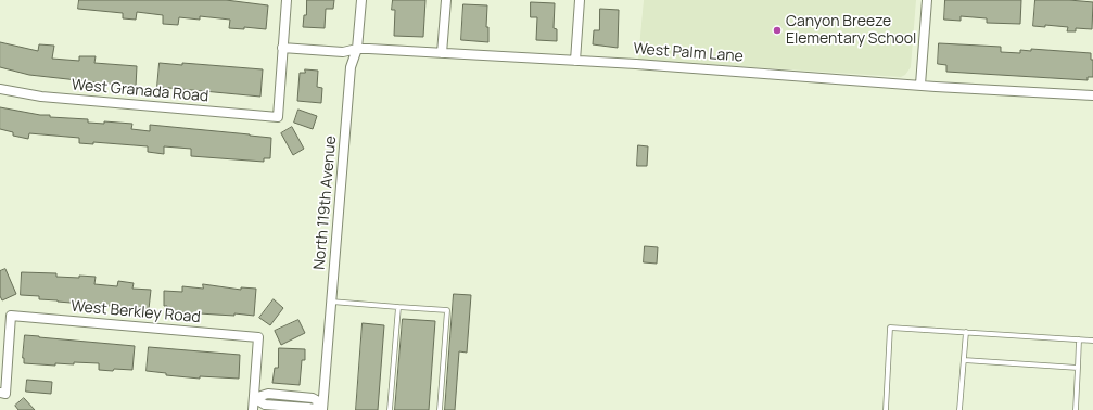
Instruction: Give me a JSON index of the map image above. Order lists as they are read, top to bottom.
{
  "streets": {
    "street": [
      "West Palm Lane",
      "West Granada Road",
      "North 119th Avenue",
      "West Berkley Road"
    ]
  },
  "crossings": [
    ["West Palm Lane", "West Granada Road"],
    ["West Palm Lane", "North 119th Avenue"]
  ],
  "places": ["Canyon Breeze Elementary School"]
}
